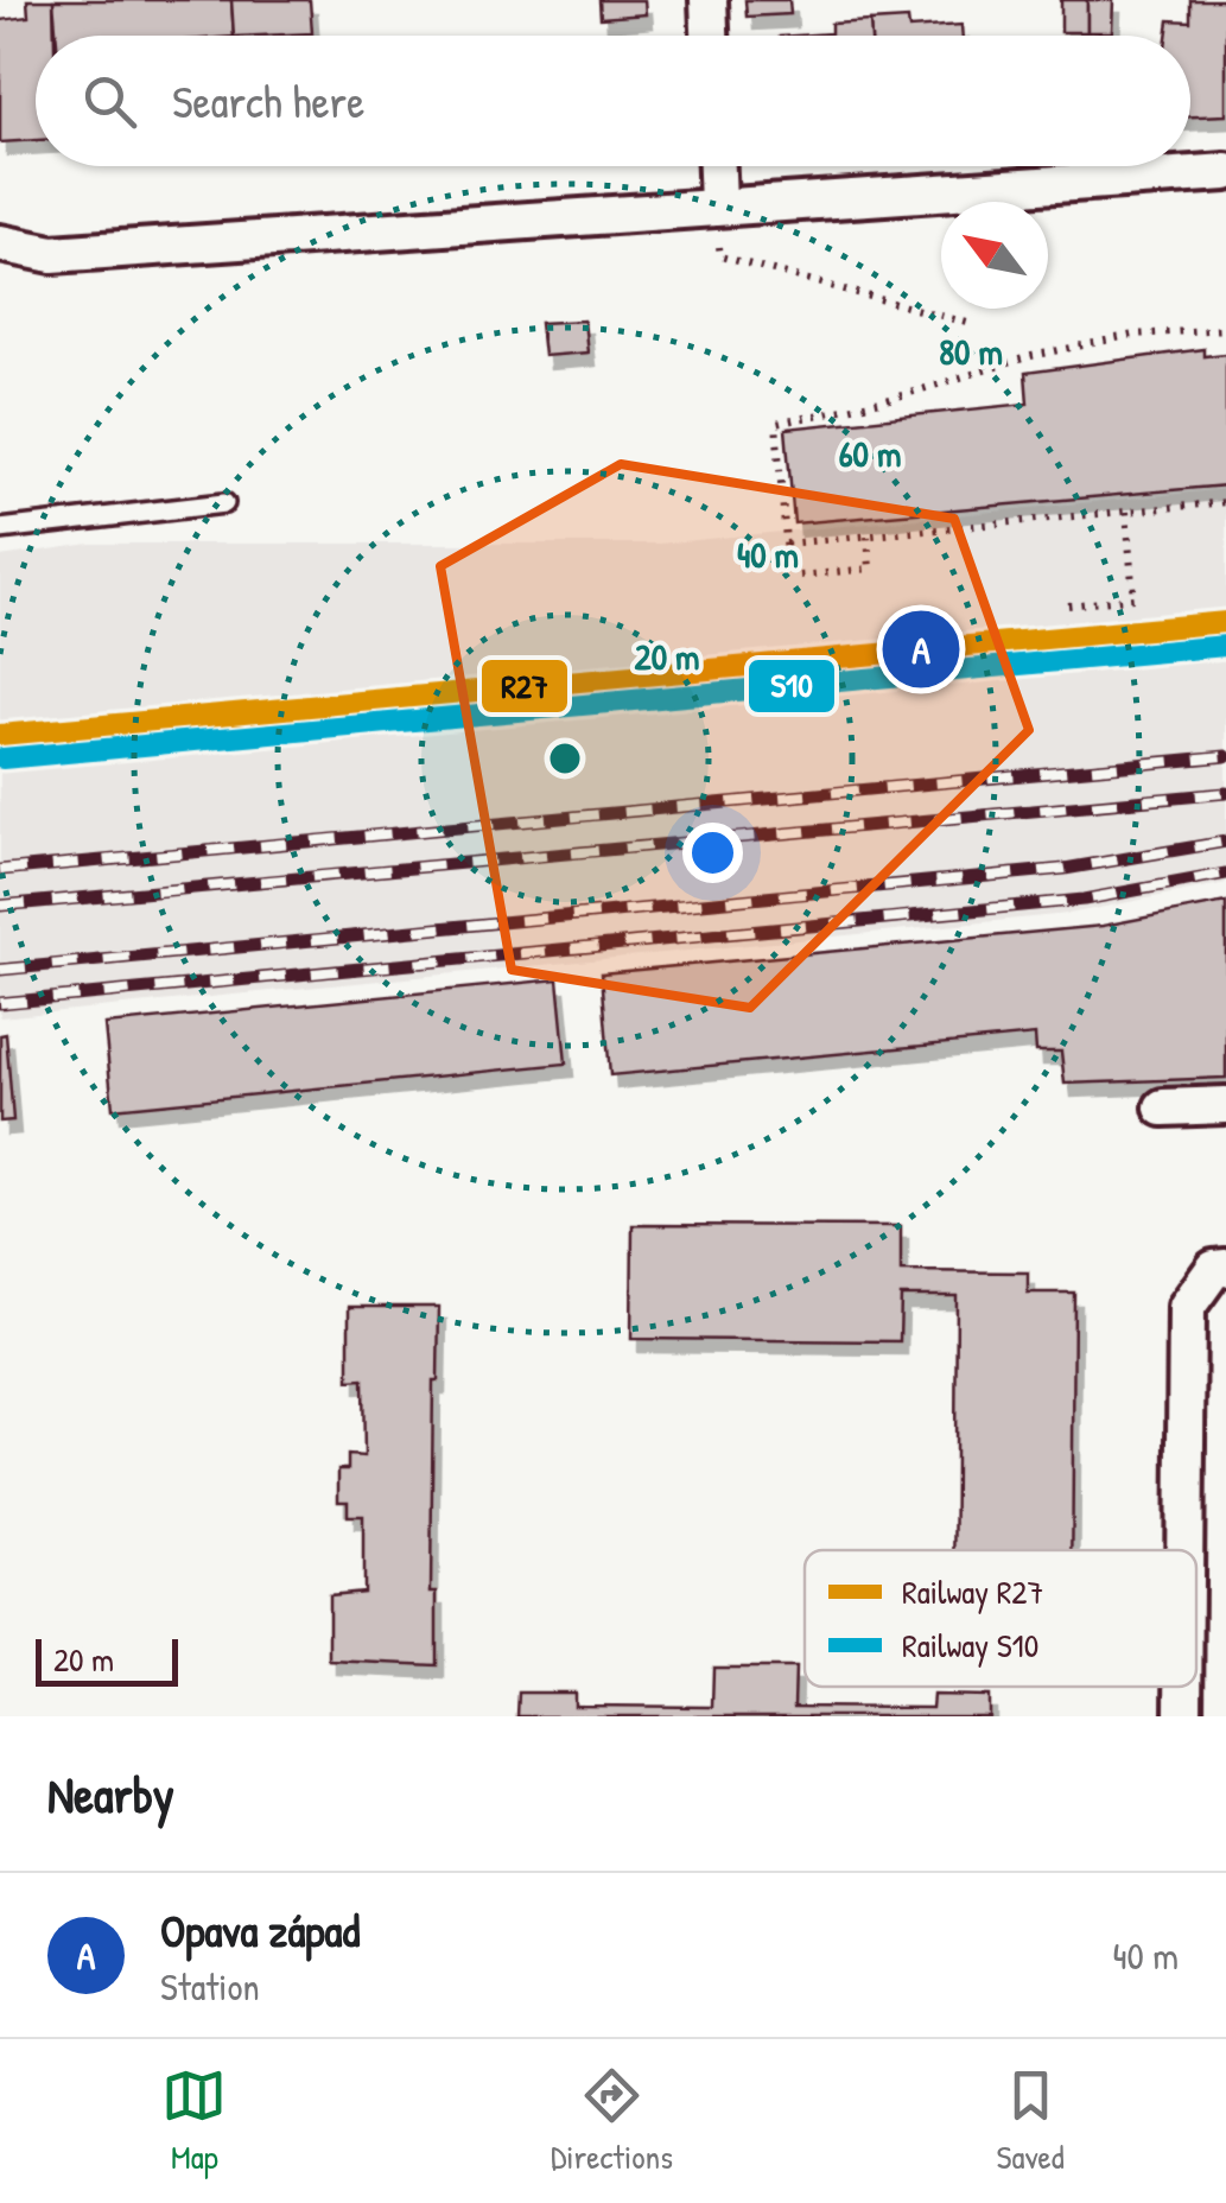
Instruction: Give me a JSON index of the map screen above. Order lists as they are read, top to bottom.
{
  "lines": ["rail line R27", "rail line S10"],
  "legend": ["Railway R27", "Railway S10"],
  "scale_bar": "20 m",
  "north": "top left",
  "page": {
    "search": "Search here",
    "pins": "A",
    "scale": "20 m",
    "heading": "Nearby",
    "list": [
      {
        "mark": "A",
        "name": "Opava západ",
        "note": "Station",
        "value": "40 m"
      }
    ],
    "nav": ["Map", "Directions", "Saved"]
  },
  "rings": [
    "80 m",
    "60 m",
    "40 m",
    "20 m"
  ]
}
